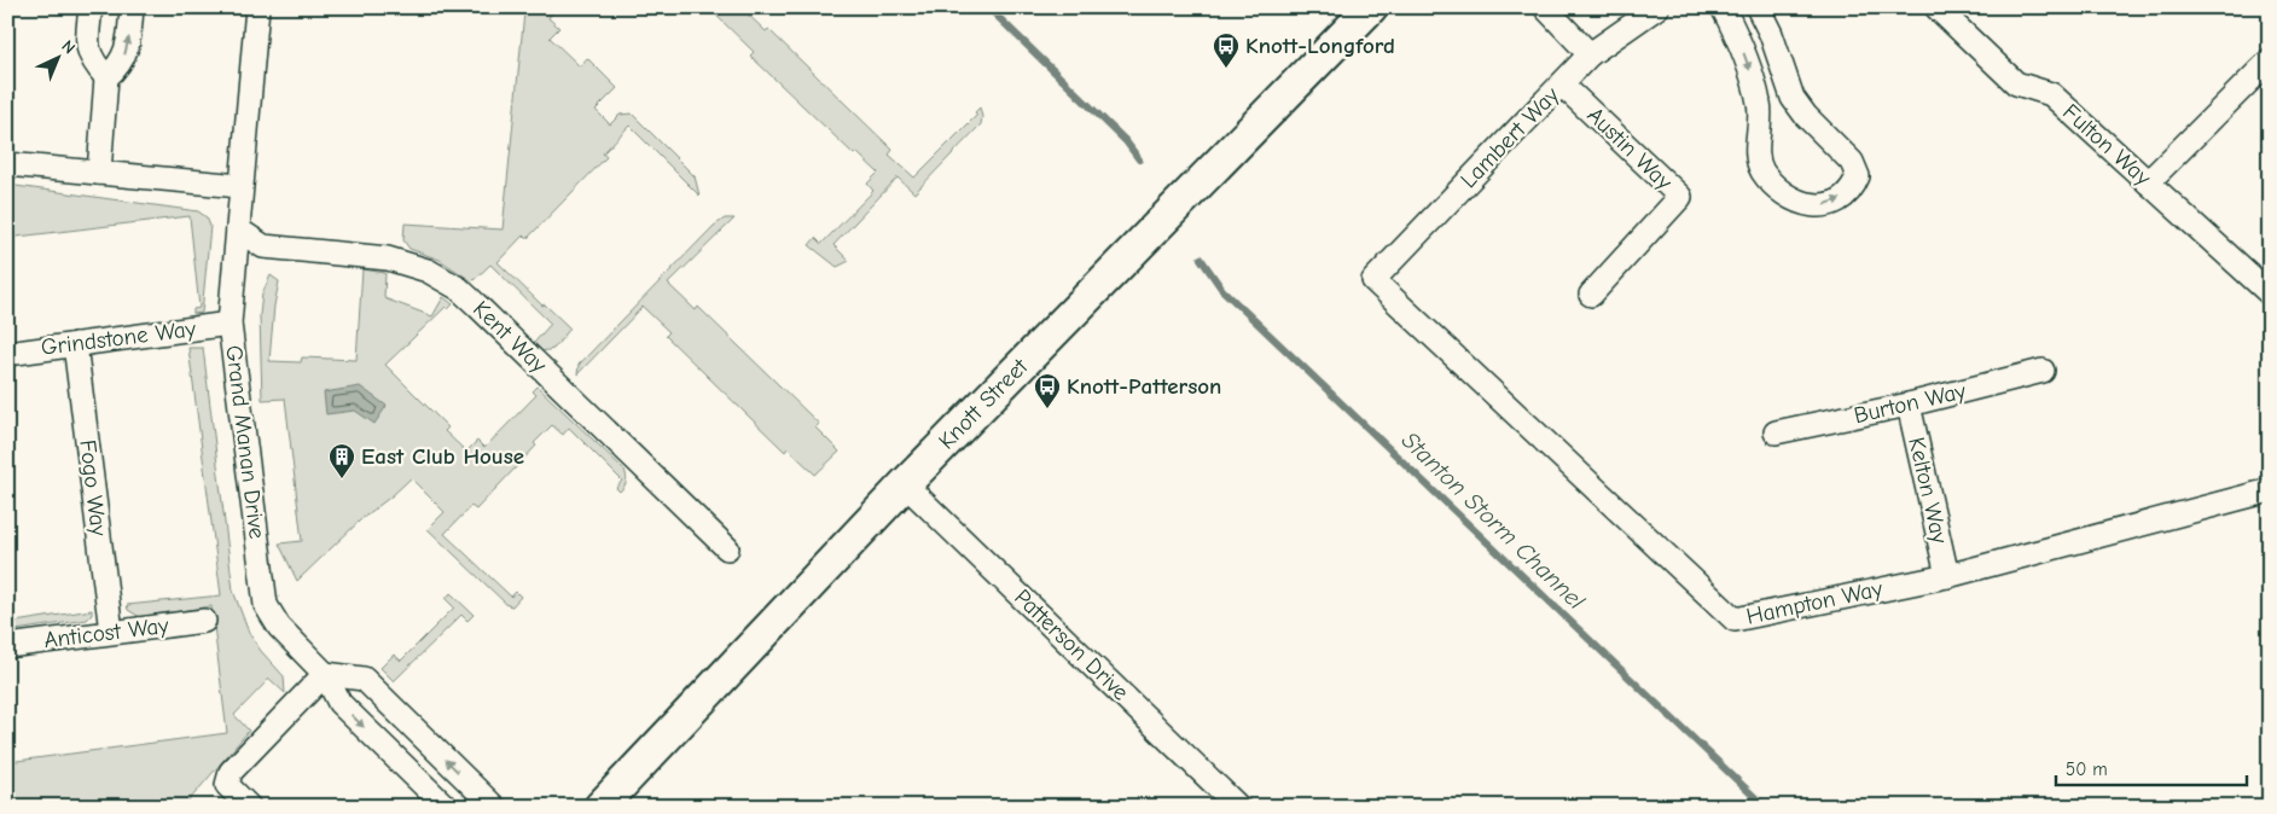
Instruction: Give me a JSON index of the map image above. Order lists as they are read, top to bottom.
{
  "streets": {
    "main road": ["Knott Street"],
    "street": [
      "Lambert Way",
      "Fulton Way",
      "Austin Way",
      "Kent Way",
      "Grindstone Way",
      "Burton Way",
      "Grand Manan Drive",
      "Fogo Way",
      "Kelton Way",
      "Hampton Way",
      "Anticost Way",
      "Patterson Drive"
    ]
  },
  "crossings": [
    ["Lambert Way", "Austin Way"],
    ["Lambert Way", "Hampton Way"],
    ["Kent Way", "Grand Manan Drive"],
    ["Grindstone Way", "Grand Manan Drive"],
    ["Grindstone Way", "Fogo Way"],
    ["Burton Way", "Kelton Way"],
    ["Knott Street", "Patterson Drive"],
    ["Fogo Way", "Anticost Way"],
    ["Kelton Way", "Hampton Way"]
  ],
  "water": ["Stanton Storm Channel"],
  "places": {
    "bus stop": ["Knott-Longford", "Knott-Patterson"],
    "building": ["East Club House"]
  },
  "scale_bar": "50 m",
  "north": "top right"
}
